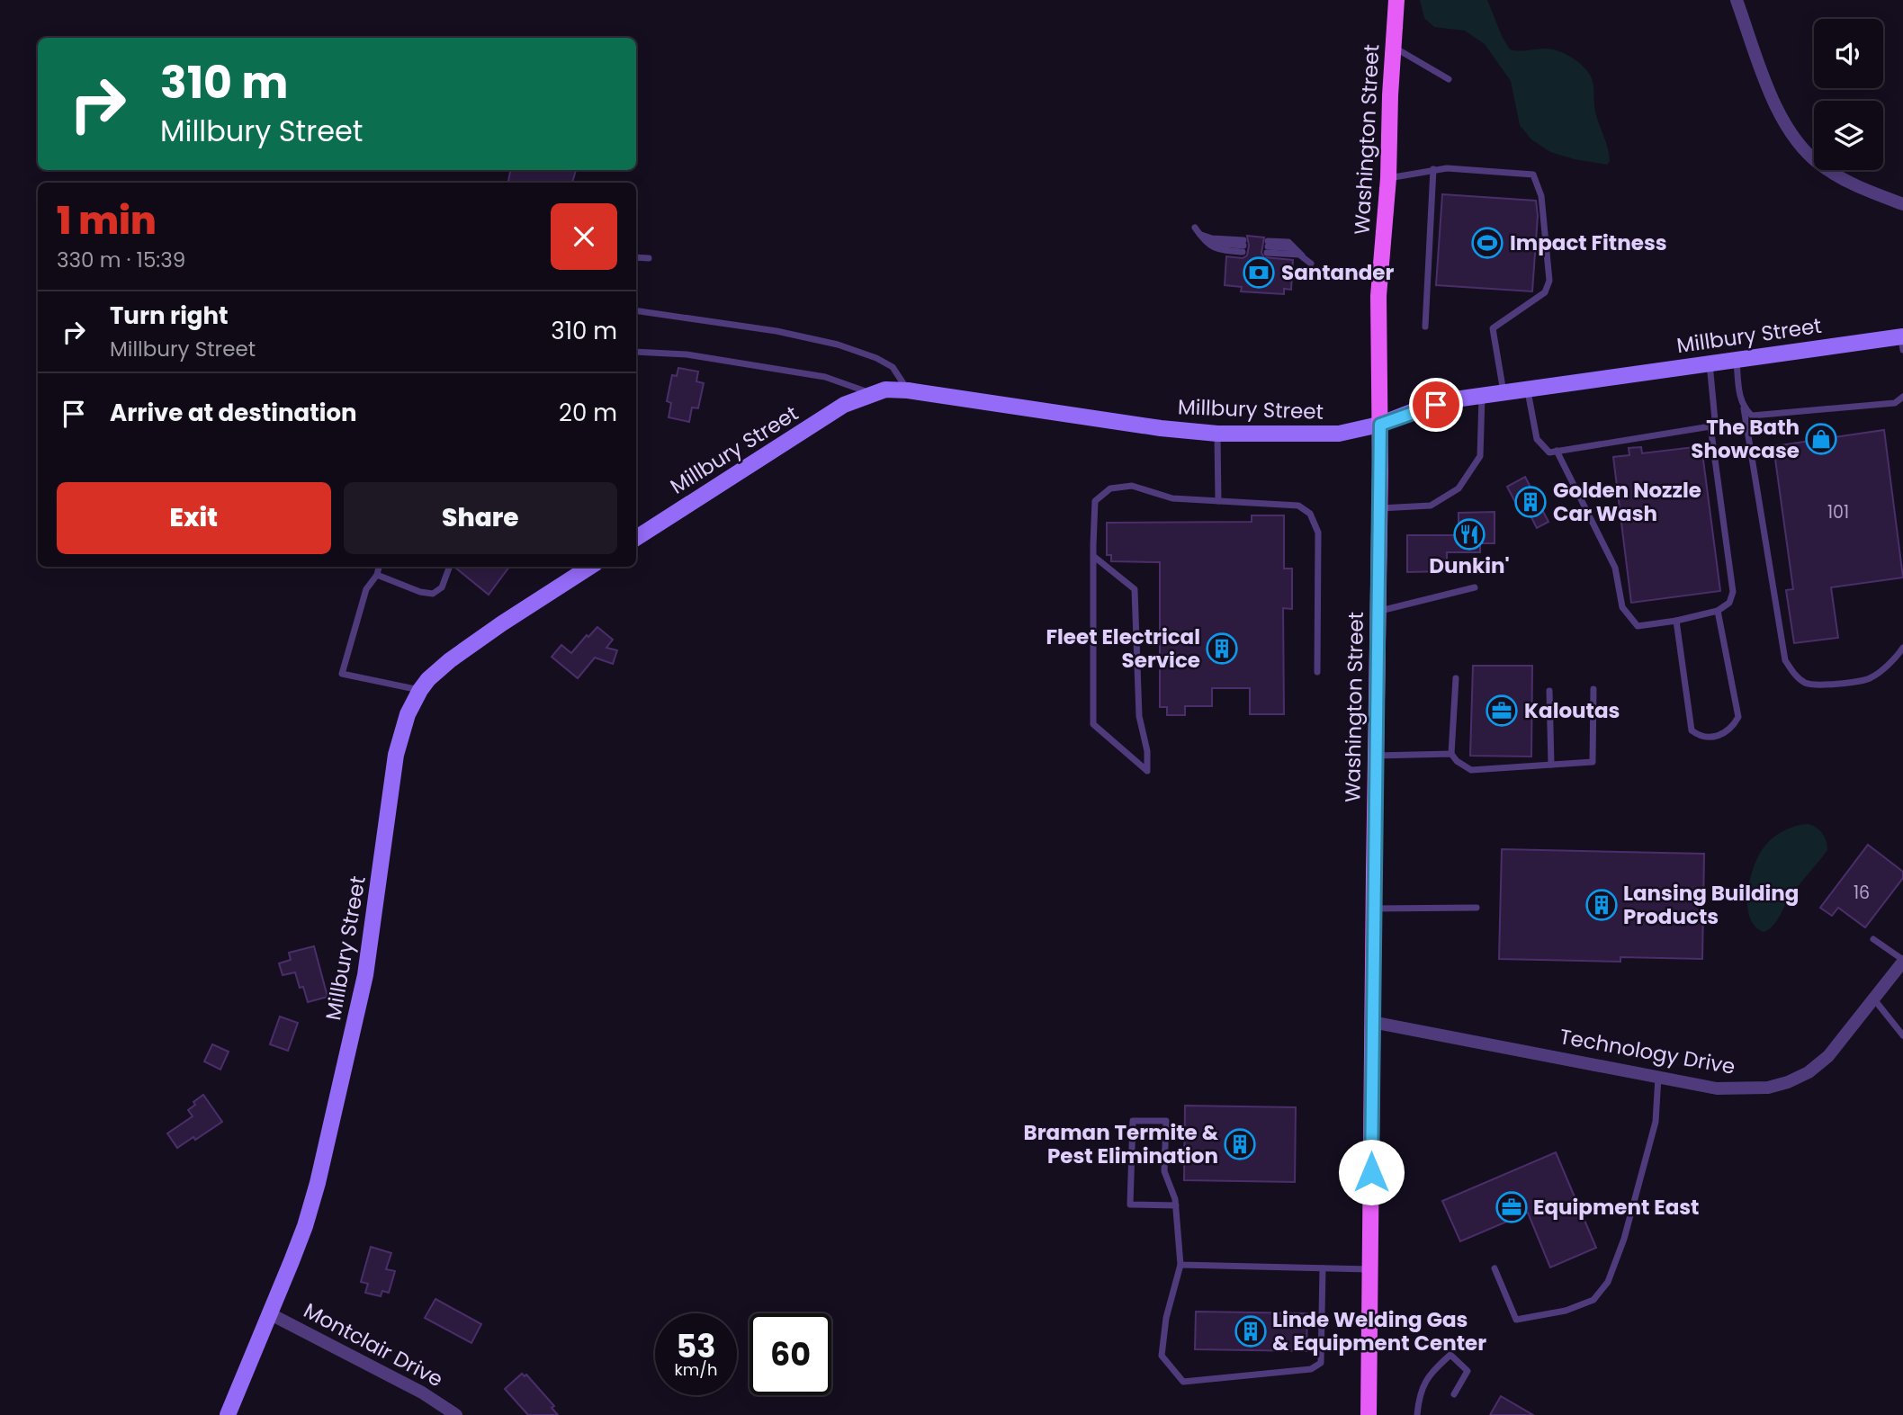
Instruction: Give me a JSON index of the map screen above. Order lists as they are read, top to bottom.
{
  "streets": {
    "main road": ["Washington Street"],
    "street": ["Millbury Street", "Technology Drive", "Montclair Drive"]
  },
  "crossings": [
    ["Washington Street", "Millbury Street"],
    ["Washington Street", "Technology Drive"],
    ["Millbury Street", "Montclair Drive"]
  ],
  "places": {
    "sports": ["Impact Fitness"],
    "bank": ["Santander"],
    "shop": ["The Bath Showcase"],
    "building": [
      "Golden Nozzle Car Wash",
      "Fleet Electrical Service",
      "Lansing Building Products",
      "Braman Termite & Pest Elimination",
      "Linde Welding Gas & Equipment Center"
    ],
    "restaurant": ["Dunkin'"],
    "office": ["Kaloutas", "Equipment East"]
  },
  "house_numbers": ["101", "16"],
  "page": {
    "turn": ["310 m", "Millbury Street"],
    "heading": ["1 min", "330 m · 15:39"],
    "list": [
      {
        "name": "Turn right",
        "note": "Millbury Street",
        "value": "310 m"
      },
      {
        "name": "Arrive at destination",
        "value": "20 m"
      }
    ],
    "buttons": ["Exit", "Share"],
    "speed": "53 km/h",
    "limit": "60"
  }
}
